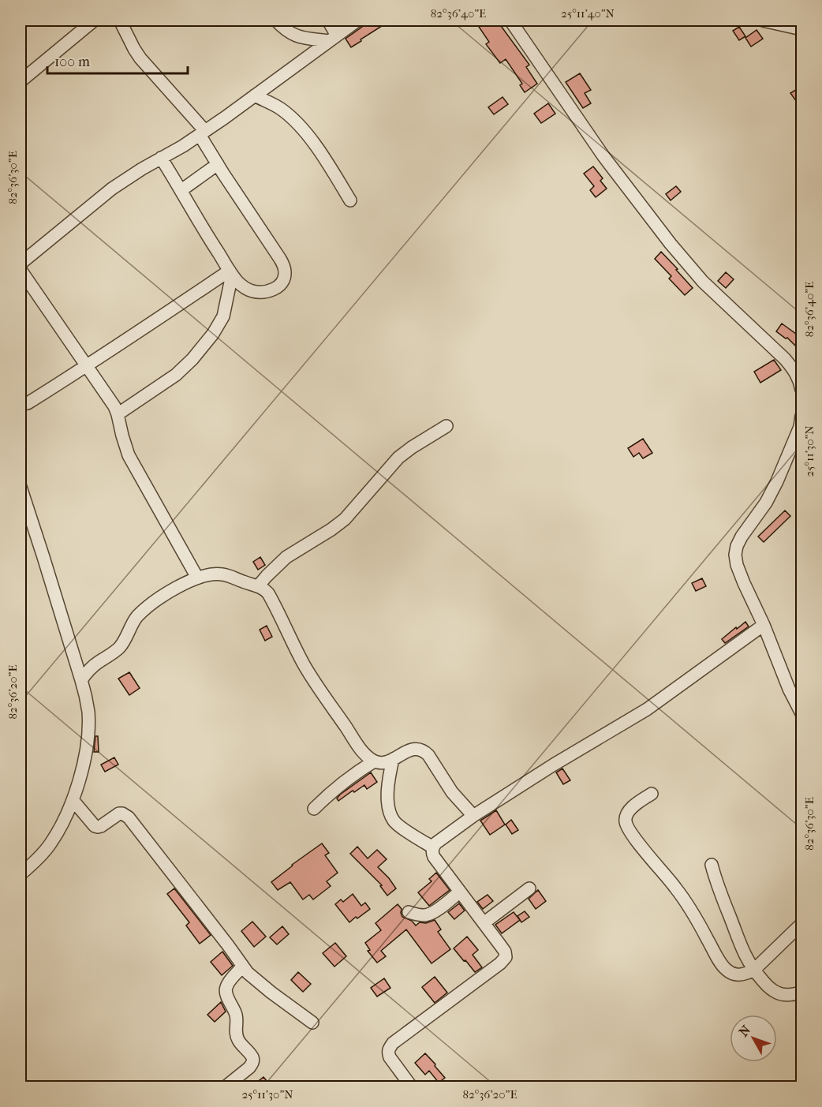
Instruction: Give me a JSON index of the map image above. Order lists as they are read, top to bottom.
{
  "scale_bar": "100 m",
  "north": "top left",
  "coordinates": [
    "82°36'40\"E",
    "25°11'40\"N",
    "82°36'30\"E",
    "25°11'30\"N",
    "82°36'20\"E"
  ]
}
